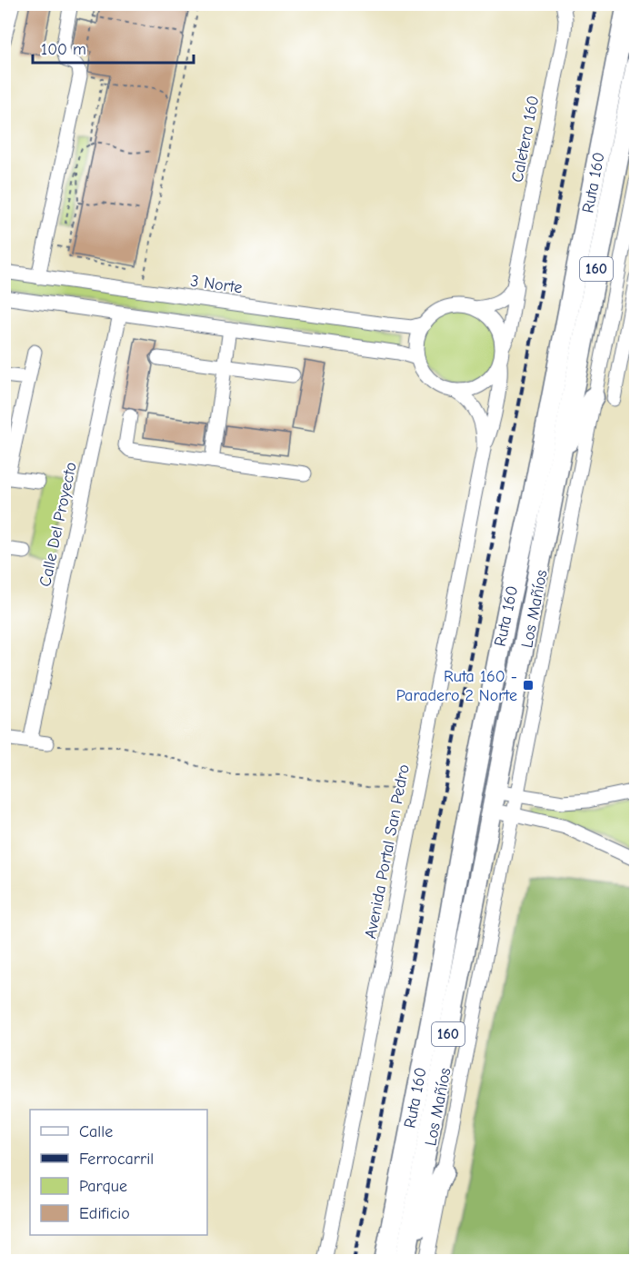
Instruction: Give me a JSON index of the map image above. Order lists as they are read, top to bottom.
{
  "streets": {
    "highway": ["Ruta 160", "160"],
    "street": [
      "Caletera 160",
      "3 Norte",
      "Calle Del Proyecto",
      "Los Mañíos",
      "Avenida Portal San Pedro"
    ]
  },
  "crossings": [
    ["Caletera 160", "3 Norte"],
    ["Caletera 160", "Avenida Portal San Pedro"],
    ["3 Norte", "Avenida Portal San Pedro"]
  ],
  "places": {
    "transit": ["Ruta 160 - Paradero 2 Norte"]
  },
  "legend": [
    "Calle",
    "Ferrocarril",
    "Parque",
    "Edificio"
  ],
  "scale_bar": "100 m"
}
